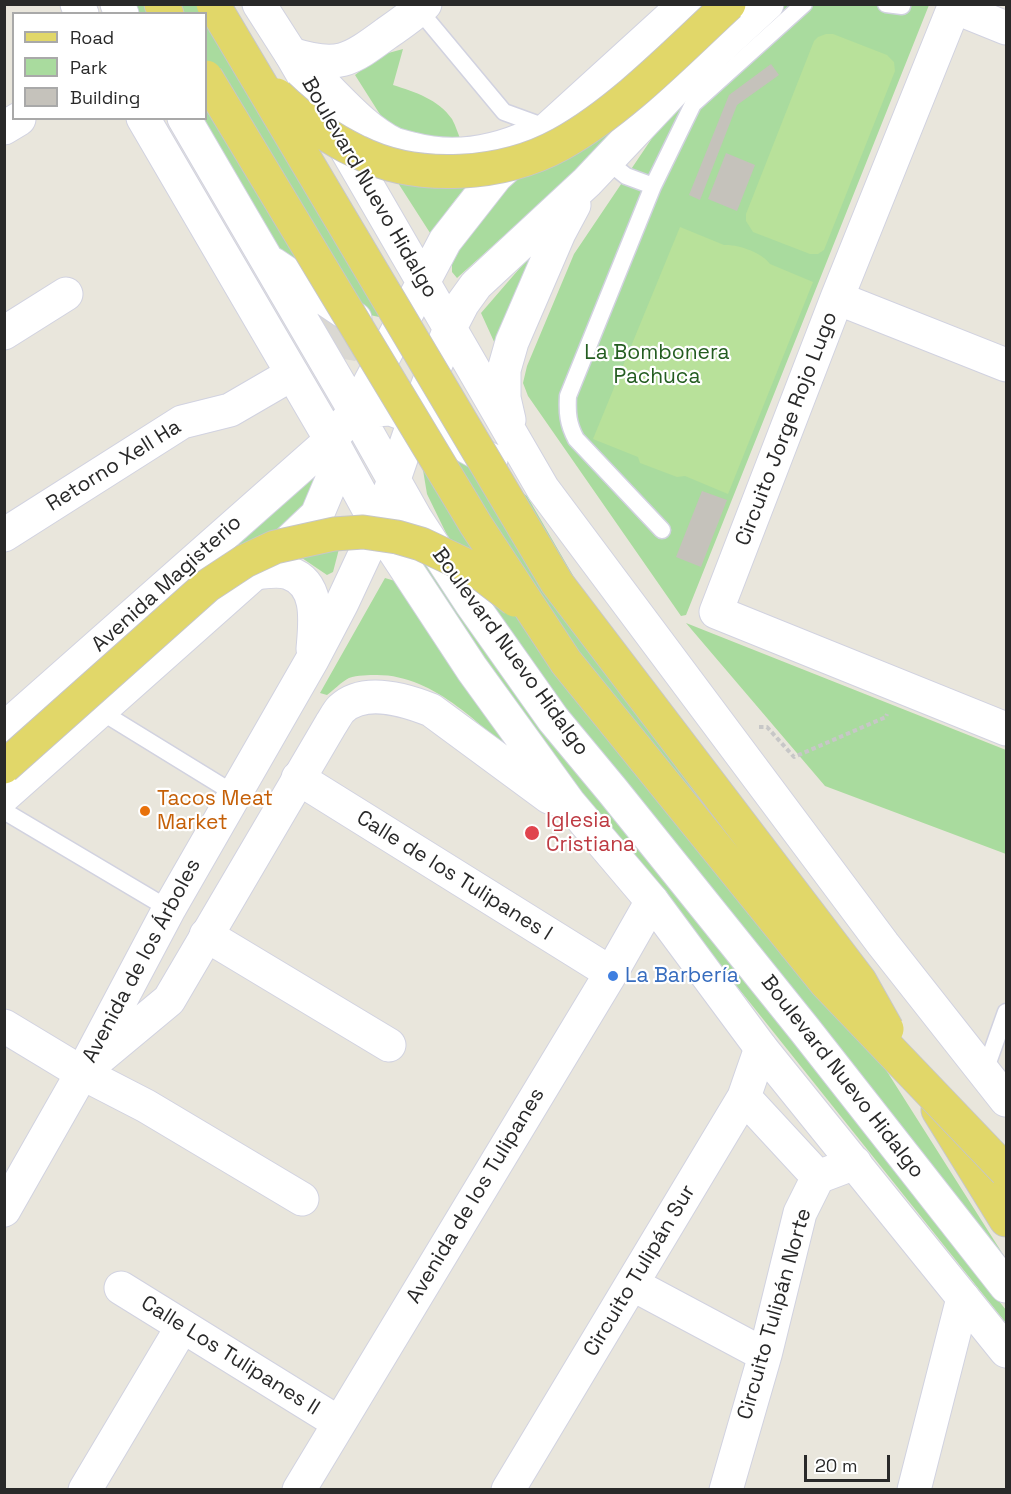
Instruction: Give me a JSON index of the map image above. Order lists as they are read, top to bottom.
{
  "streets": {
    "main road": [
      "Boulevard Nuevo Hidalgo",
      "Circuito Jorge Rojo Lugo",
      "Retorno Xell Ha",
      "Avenida Magisterio",
      "Calle de los Tulipanes I",
      "Avenida de los Árboles",
      "Avenida de los Tulipanes",
      "Circuito Tulipán Sur",
      "Circuito Tulipán Norte",
      "Calle Los Tulipanes II"
    ]
  },
  "crossings": [
    ["Boulevard Nuevo Hidalgo", "Avenida Magisterio"],
    ["Boulevard Nuevo Hidalgo", "Avenida de los Árboles"],
    ["Calle de los Tulipanes I", "Avenida de los Tulipanes"],
    ["Avenida de los Tulipanes", "Calle Los Tulipanes II"]
  ],
  "parks": ["La Bombonera Pachuca"],
  "places": ["Tacos Meat Market", "Iglesia Cristiana", "La Barbería"],
  "legend": ["Road", "Park", "Building"],
  "scale_bar": "20 m"
}
